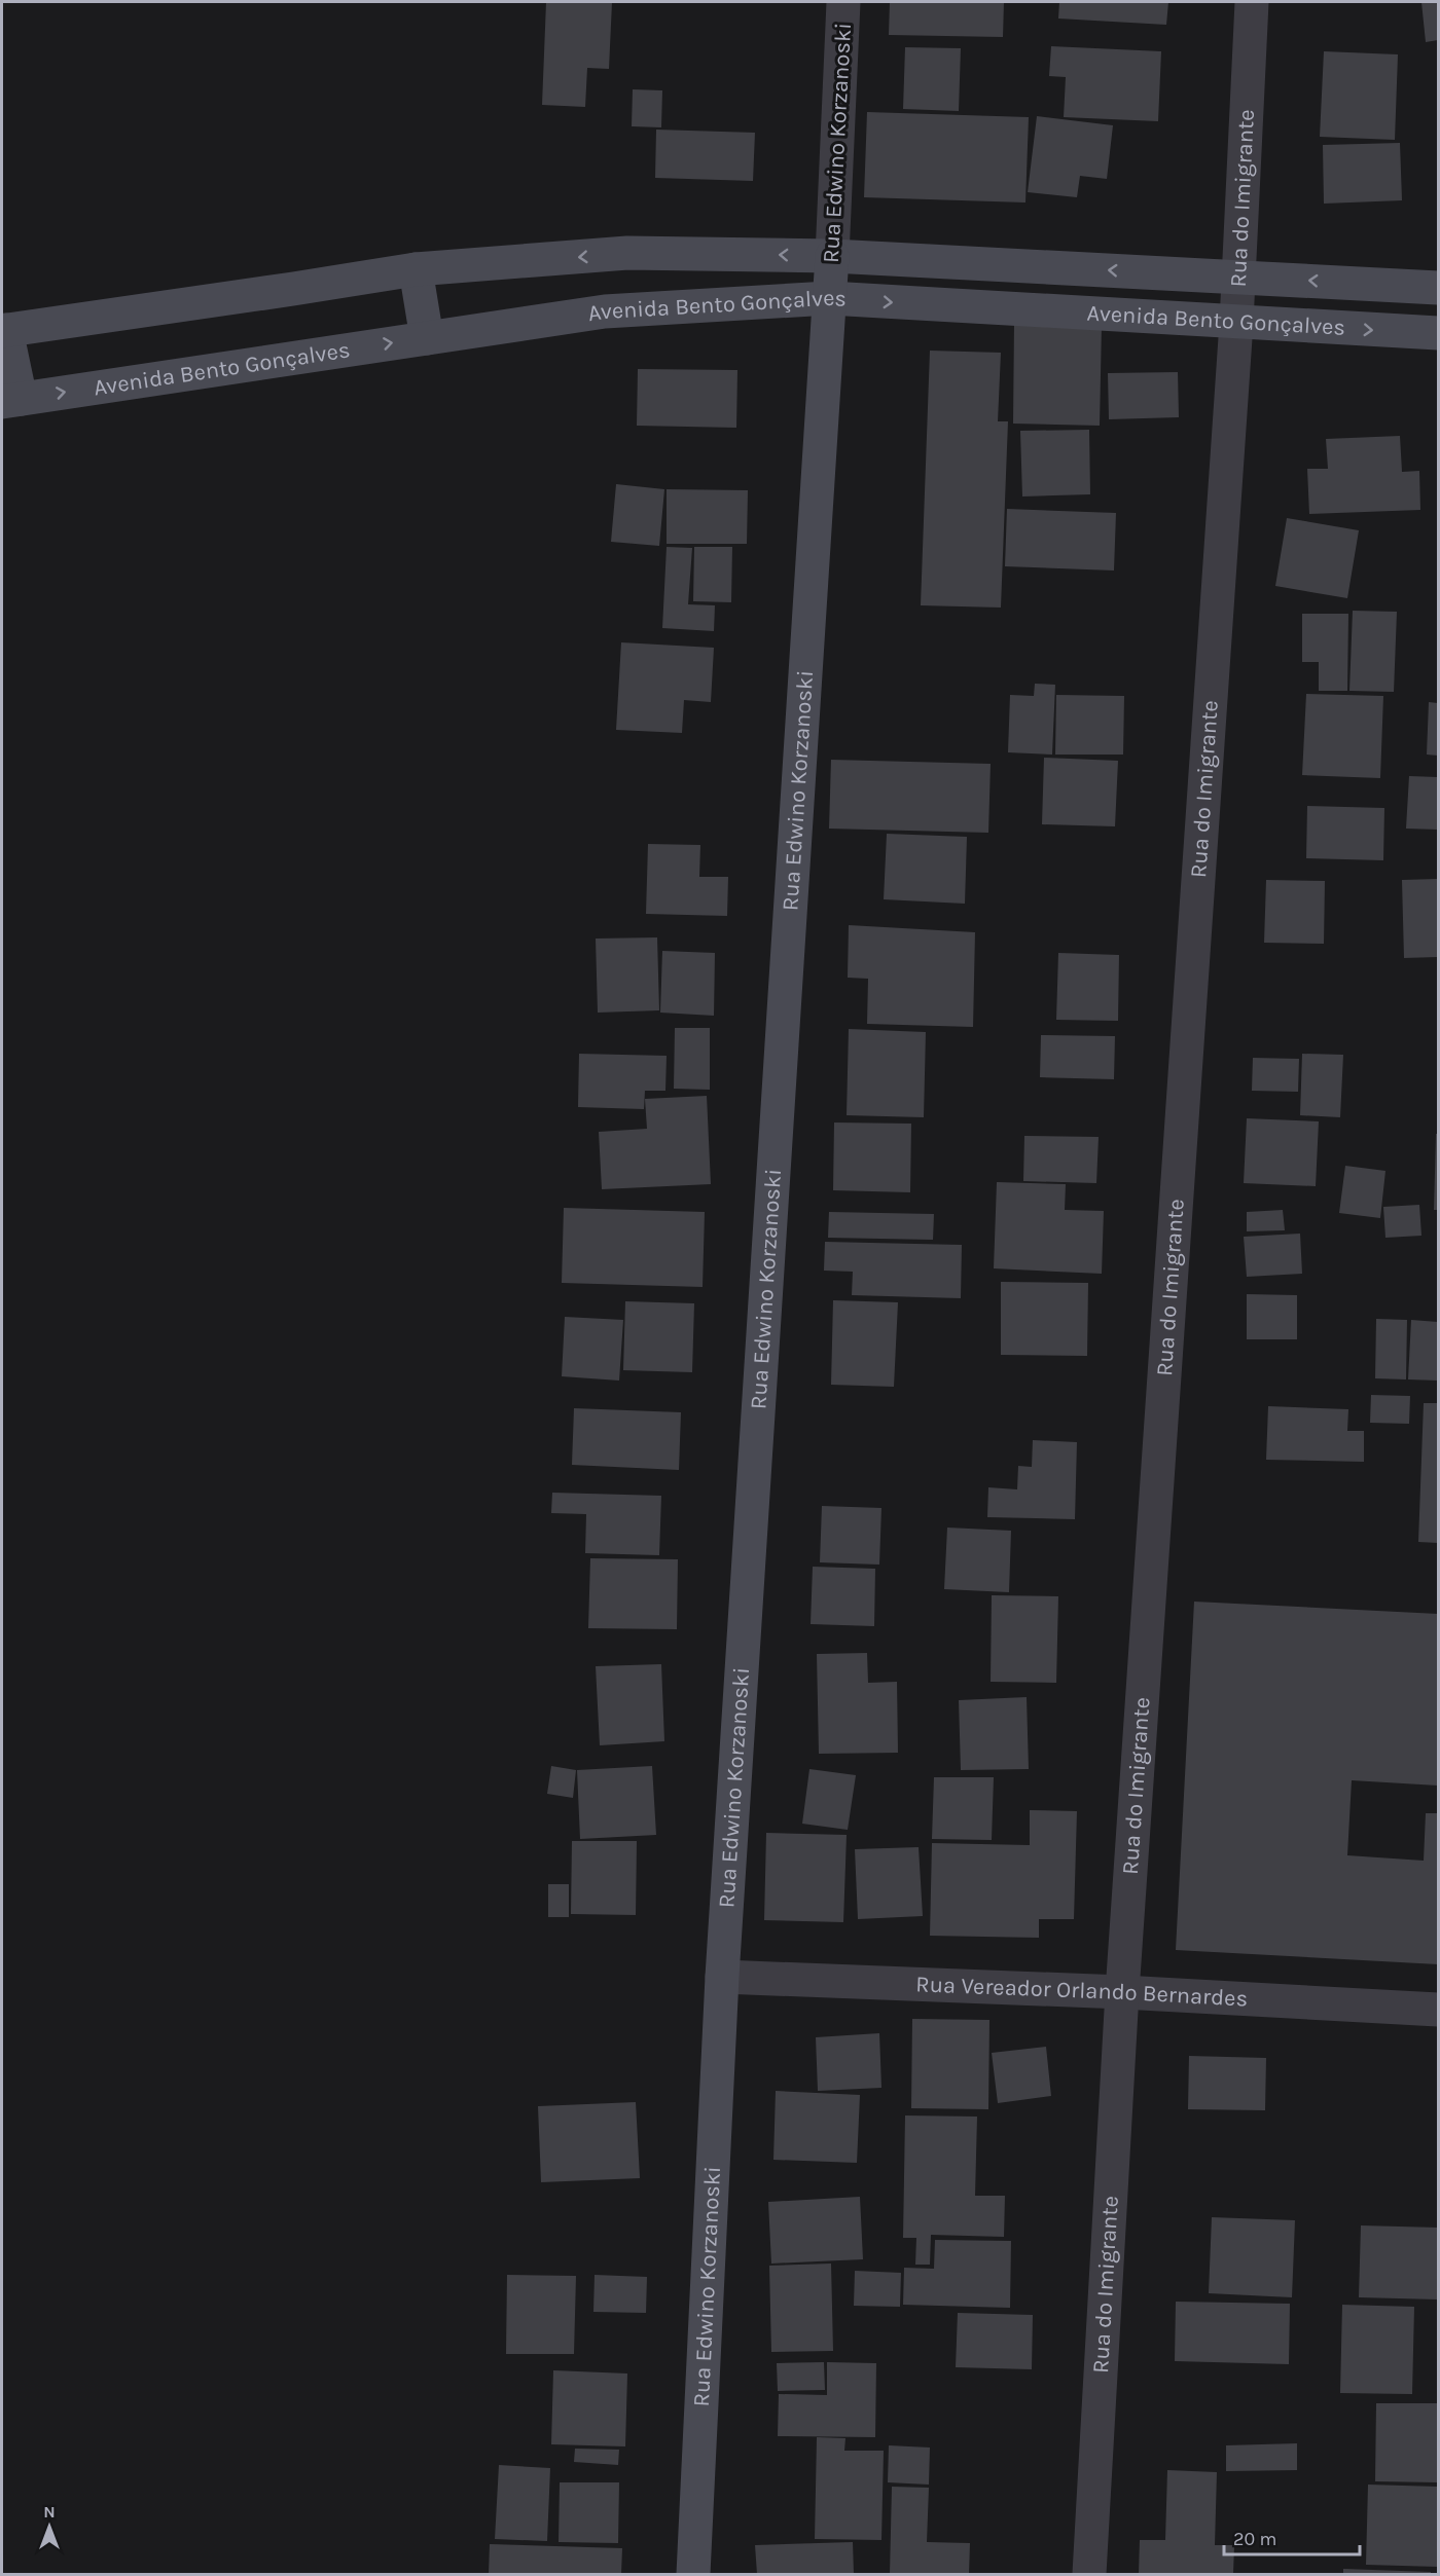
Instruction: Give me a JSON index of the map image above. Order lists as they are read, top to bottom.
{
  "streets": {
    "main road": ["Rua Edwino Korzanoski", "Avenida Bento Gonçalves"],
    "street": ["Rua do Imigrante", "Rua Vereador Orlando Bernardes"]
  },
  "crossings": [
    ["Rua Edwino Korzanoski", "Avenida Bento Gonçalves"],
    ["Rua Edwino Korzanoski", "Rua Vereador Orlando Bernardes"],
    ["Rua do Imigrante", "Avenida Bento Gonçalves"],
    ["Rua do Imigrante", "Rua Vereador Orlando Bernardes"]
  ],
  "scale_bar": "20 m",
  "north": "top"
}
